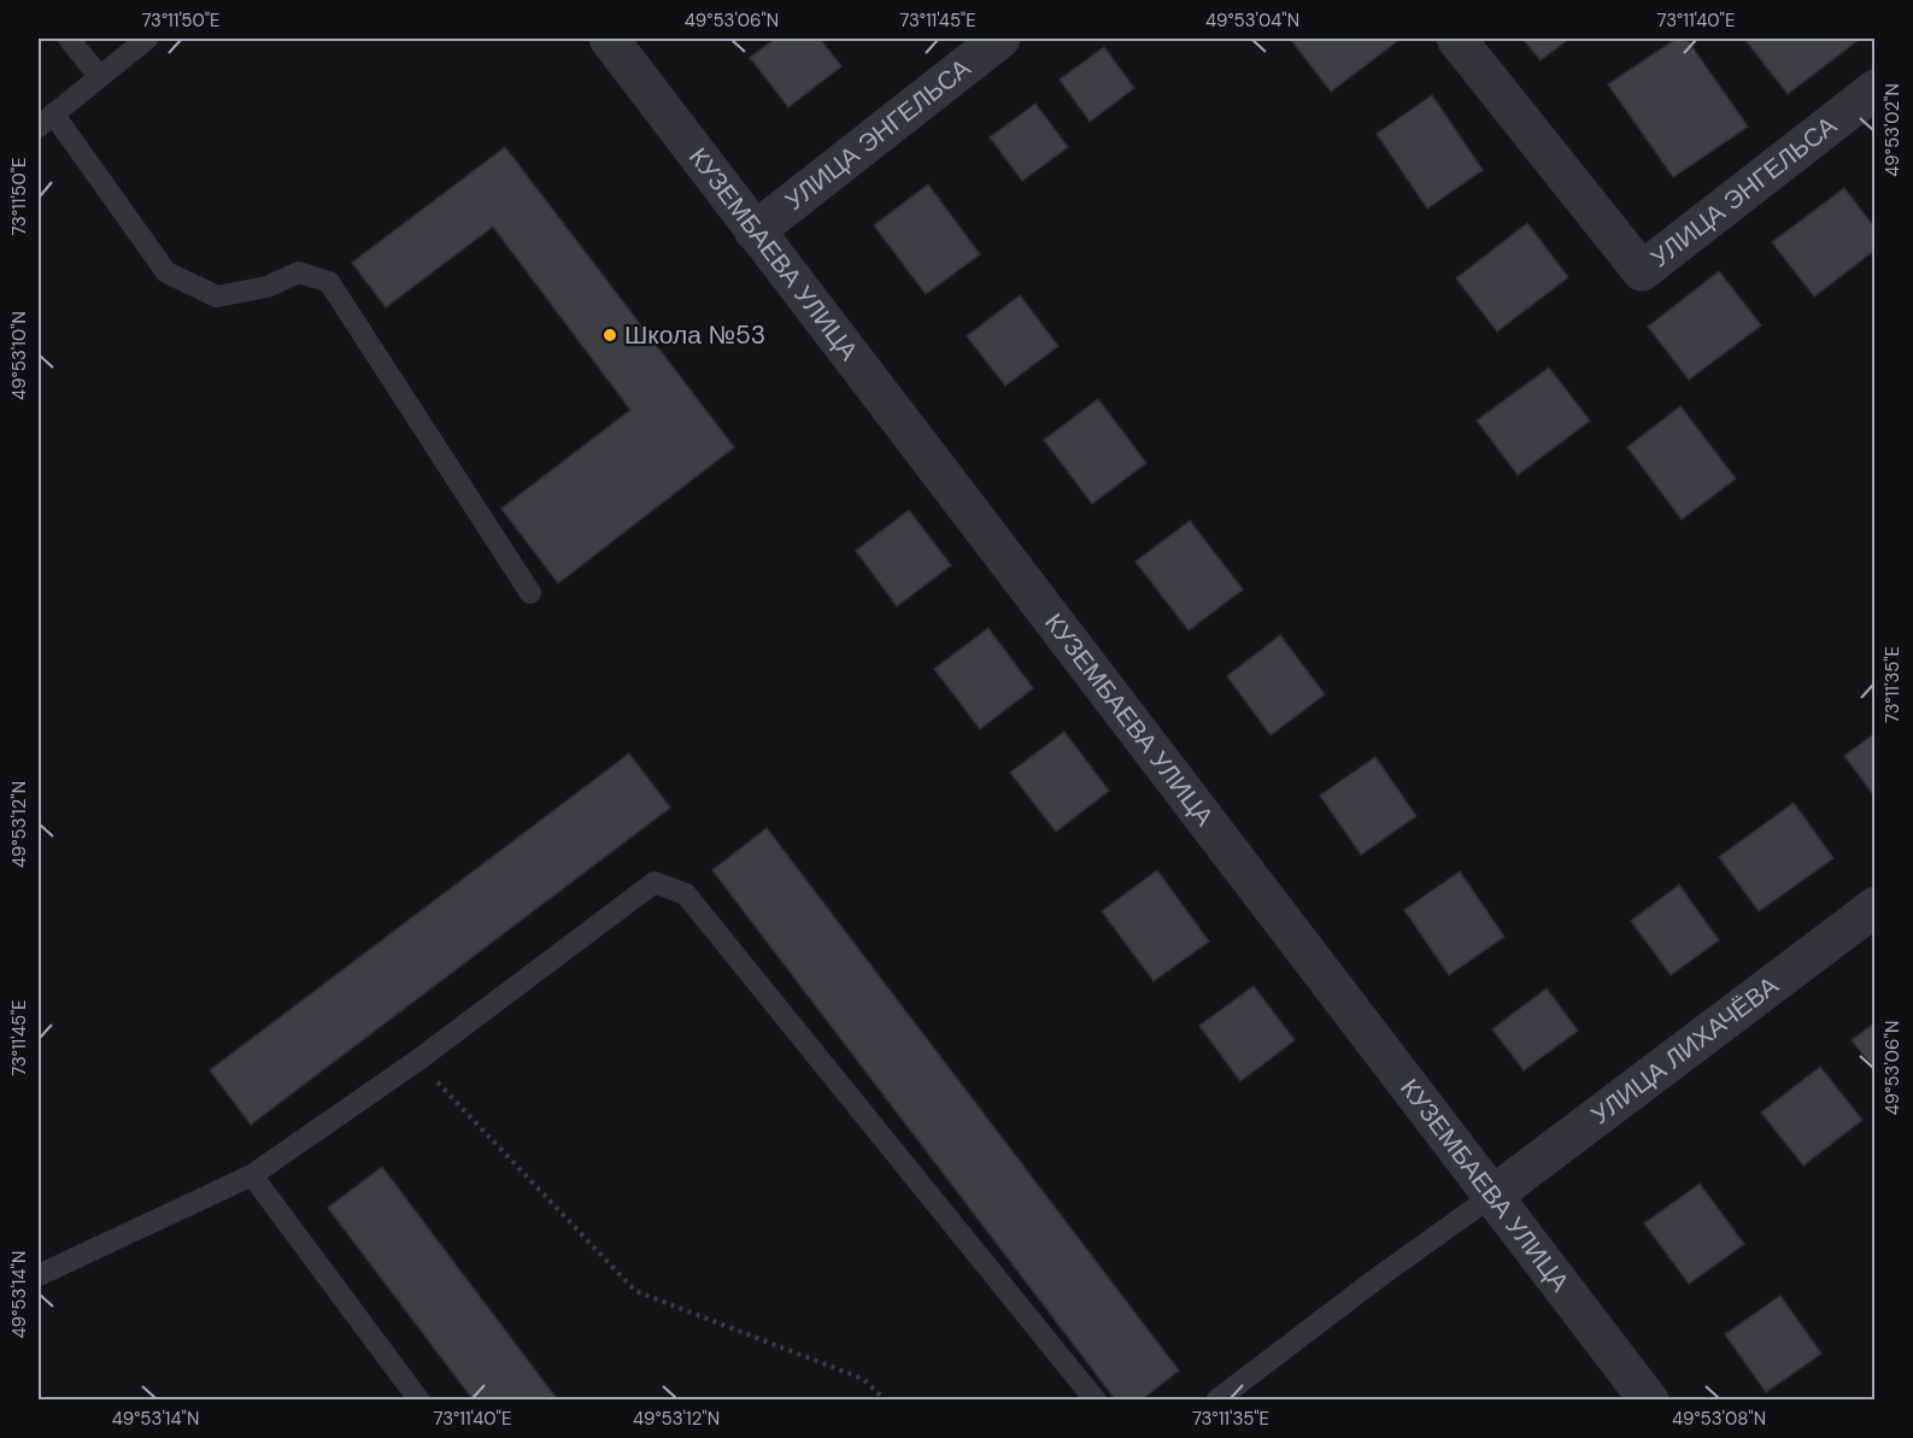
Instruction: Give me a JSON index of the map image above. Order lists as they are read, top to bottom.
{
  "streets": {
    "street": ["УЛИЦА ЭНГЕЛЬСА", "КУЗЕМБАЕВА УЛИЦА", "УЛИЦА ЛИХАЧЁВА"]
  },
  "crossings": [
    ["УЛИЦА ЭНГЕЛЬСА", "КУЗЕМБАЕВА УЛИЦА"],
    ["КУЗЕМБАЕВА УЛИЦА", "УЛИЦА ЛИХАЧЁВА"]
  ],
  "places": ["Школа №53"],
  "coordinates": [
    "73°11'50\"E",
    "49°53'06\"N",
    "73°11'45\"E",
    "49°53'04\"N",
    "73°11'40\"E",
    "49°53'02\"N",
    "49°53'10\"N",
    "73°11'35\"E",
    "49°53'12\"N",
    "49°53'14\"N",
    "49°53'08\"N"
  ]
}
